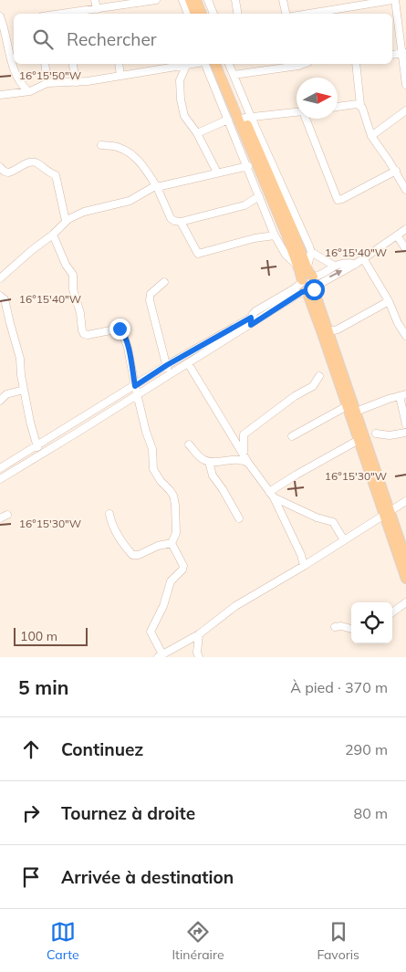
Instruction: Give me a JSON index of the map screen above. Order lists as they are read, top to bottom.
{
  "scale_bar": "100 m",
  "north": "right",
  "page": {
    "search": "Rechercher",
    "scale": "100 m",
    "heading": ["5 min", "À pied · 370 m"],
    "list": [
      ["Continuez", "290 m"],
      ["Tournez à droite", "80 m"],
      "Arrivée à destination"
    ],
    "nav": ["Carte", "Itinéraire", "Favoris"]
  },
  "coordinates": ["16°15'50\"W", "16°15'40\"W", "16°15'30\"W"]
}
